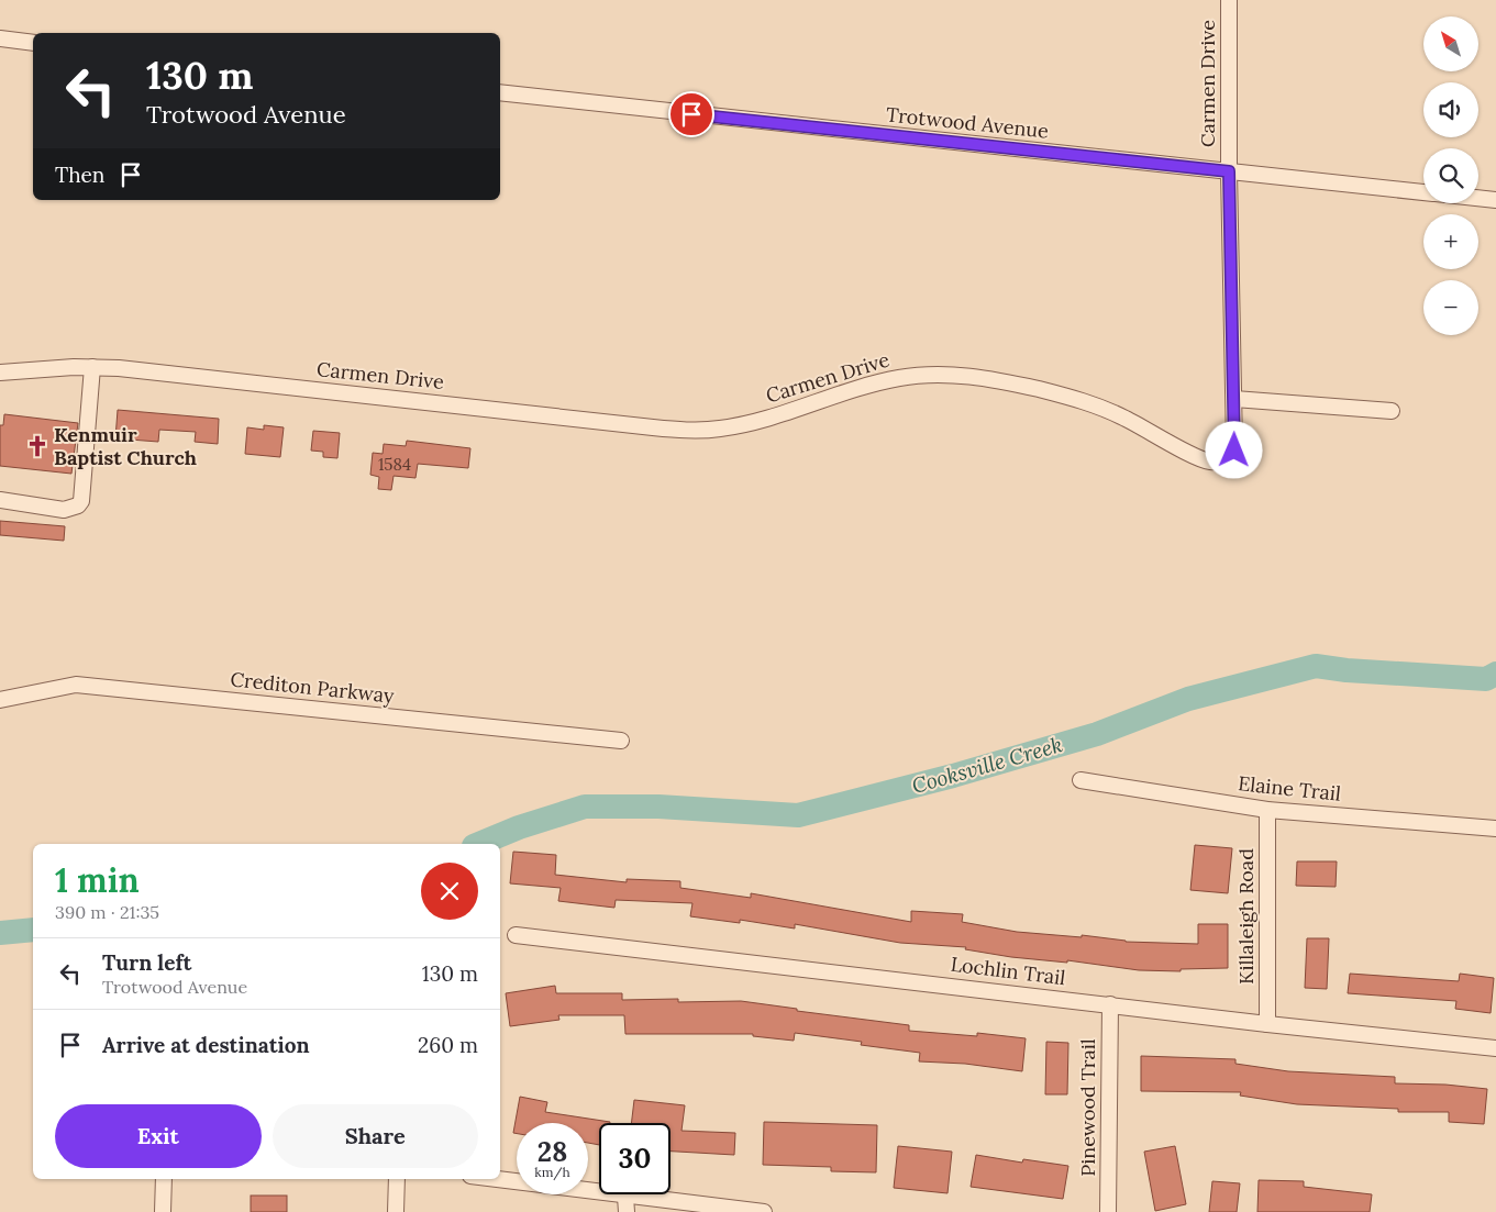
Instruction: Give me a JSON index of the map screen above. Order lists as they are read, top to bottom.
{
  "streets": {
    "street": [
      "Carmen Drive",
      "Trotwood Avenue",
      "Crediton Parkway",
      "Elaine Trail",
      "Killaleigh Road",
      "Lochlin Trail",
      "Pinewood Trail"
    ]
  },
  "crossings": [
    ["Carmen Drive", "Trotwood Avenue"],
    ["Elaine Trail", "Killaleigh Road"],
    ["Killaleigh Road", "Lochlin Trail"],
    ["Lochlin Trail", "Pinewood Trail"]
  ],
  "water": ["Cooksville Creek"],
  "places": {
    "church": ["Kenmuir Baptist Church"]
  },
  "house_numbers": ["1584"],
  "north": "top left",
  "page": {
    "map_buttons": ["+", "−"],
    "turn": ["130 m", "Trotwood Avenue"],
    "then": "Then",
    "heading": ["1 min", "390 m · 21:35"],
    "list": [
      {
        "name": "Turn left",
        "note": "Trotwood Avenue",
        "value": "130 m"
      },
      {
        "name": "Arrive at destination",
        "value": "260 m"
      }
    ],
    "buttons": ["Exit", "Share"],
    "speed": "28 km/h",
    "limit": "30"
  }
}
